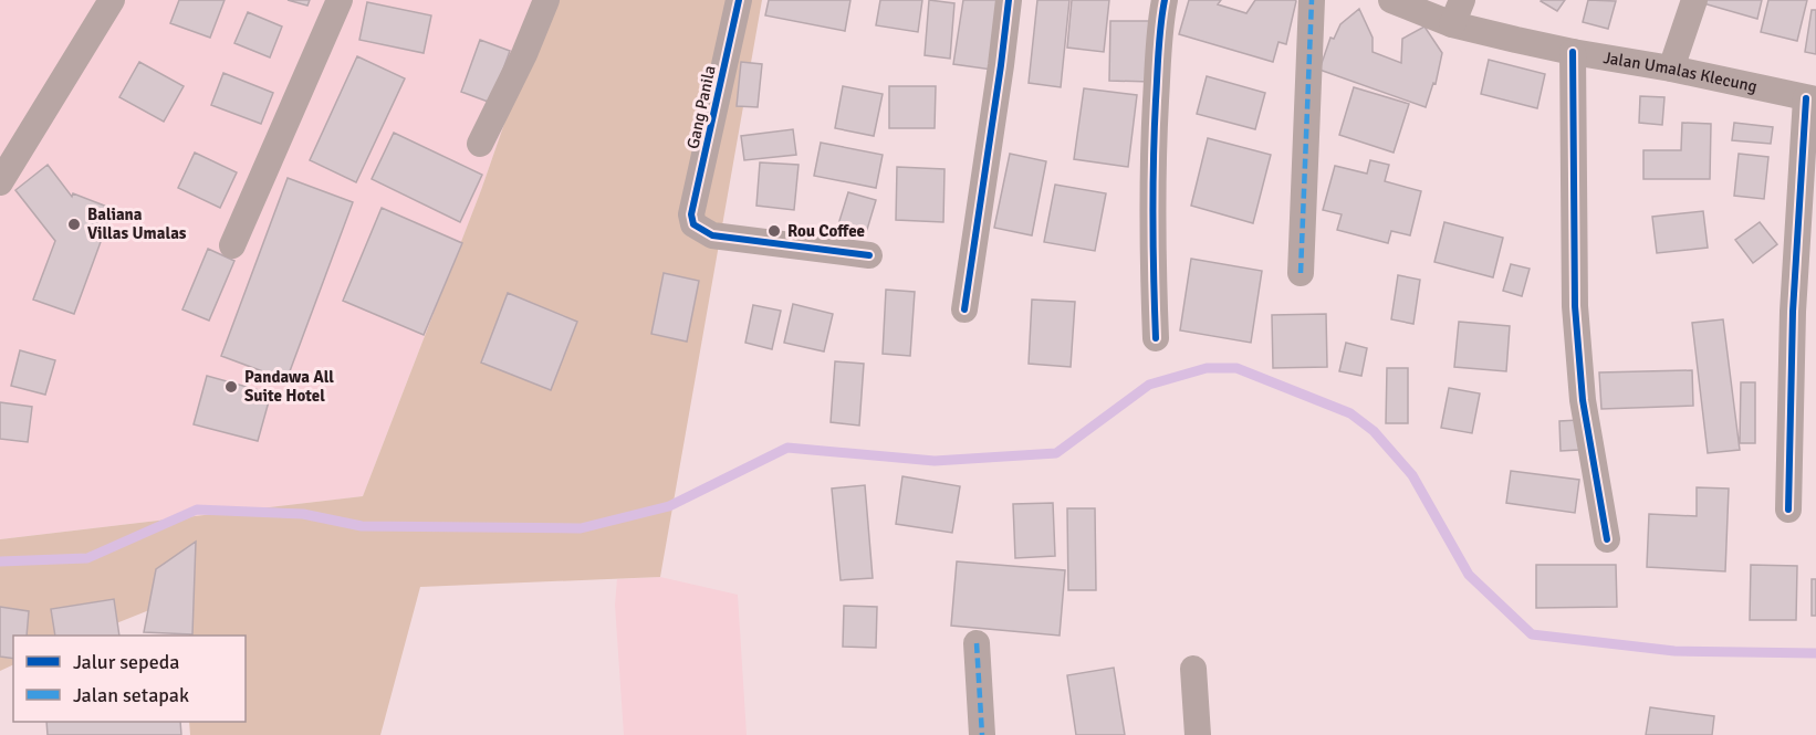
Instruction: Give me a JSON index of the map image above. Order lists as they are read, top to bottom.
{
  "streets": {
    "street": ["Jalan Umalas Klecung", "Gang Panila"]
  },
  "places": ["Baliana Villas Umalas", "Rou Coffee", "Pandawa All Suite Hotel"],
  "legend": ["Jalur sepeda", "Jalan setapak"]
}
